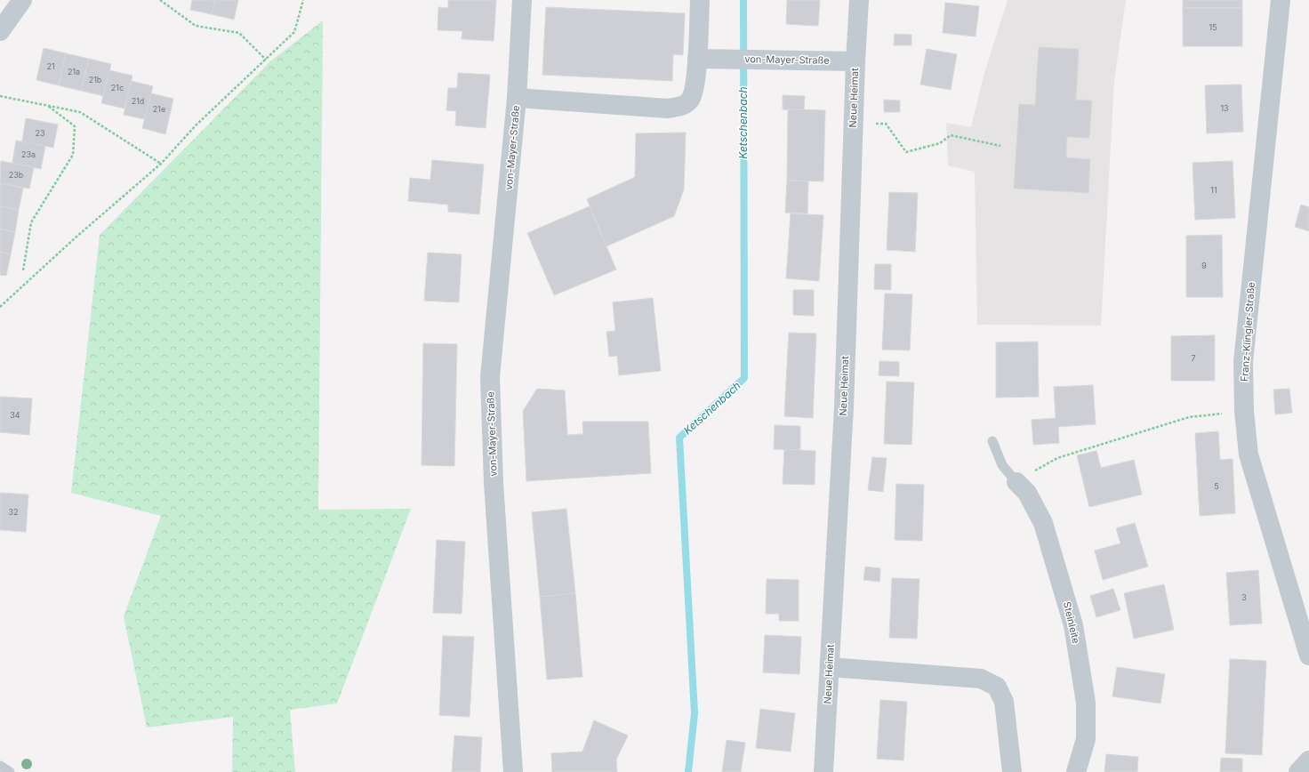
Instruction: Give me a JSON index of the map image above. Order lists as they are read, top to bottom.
{
  "streets": {
    "street": [
      "von-Mayer-Straße",
      "Neue Heimat",
      "Franz-Klingler-Straße",
      "Steinleite"
    ]
  },
  "crossings": [
    ["von-Mayer-Straße", "Neue Heimat"]
  ],
  "water": ["Ketschenbach"],
  "house_numbers": [
    "15",
    "21",
    "21a",
    "21b",
    "21c",
    "21d",
    "13",
    "21e",
    "23",
    "23a",
    "23b",
    "11",
    "9",
    "7",
    "34",
    "5",
    "32",
    "3"
  ]
}
